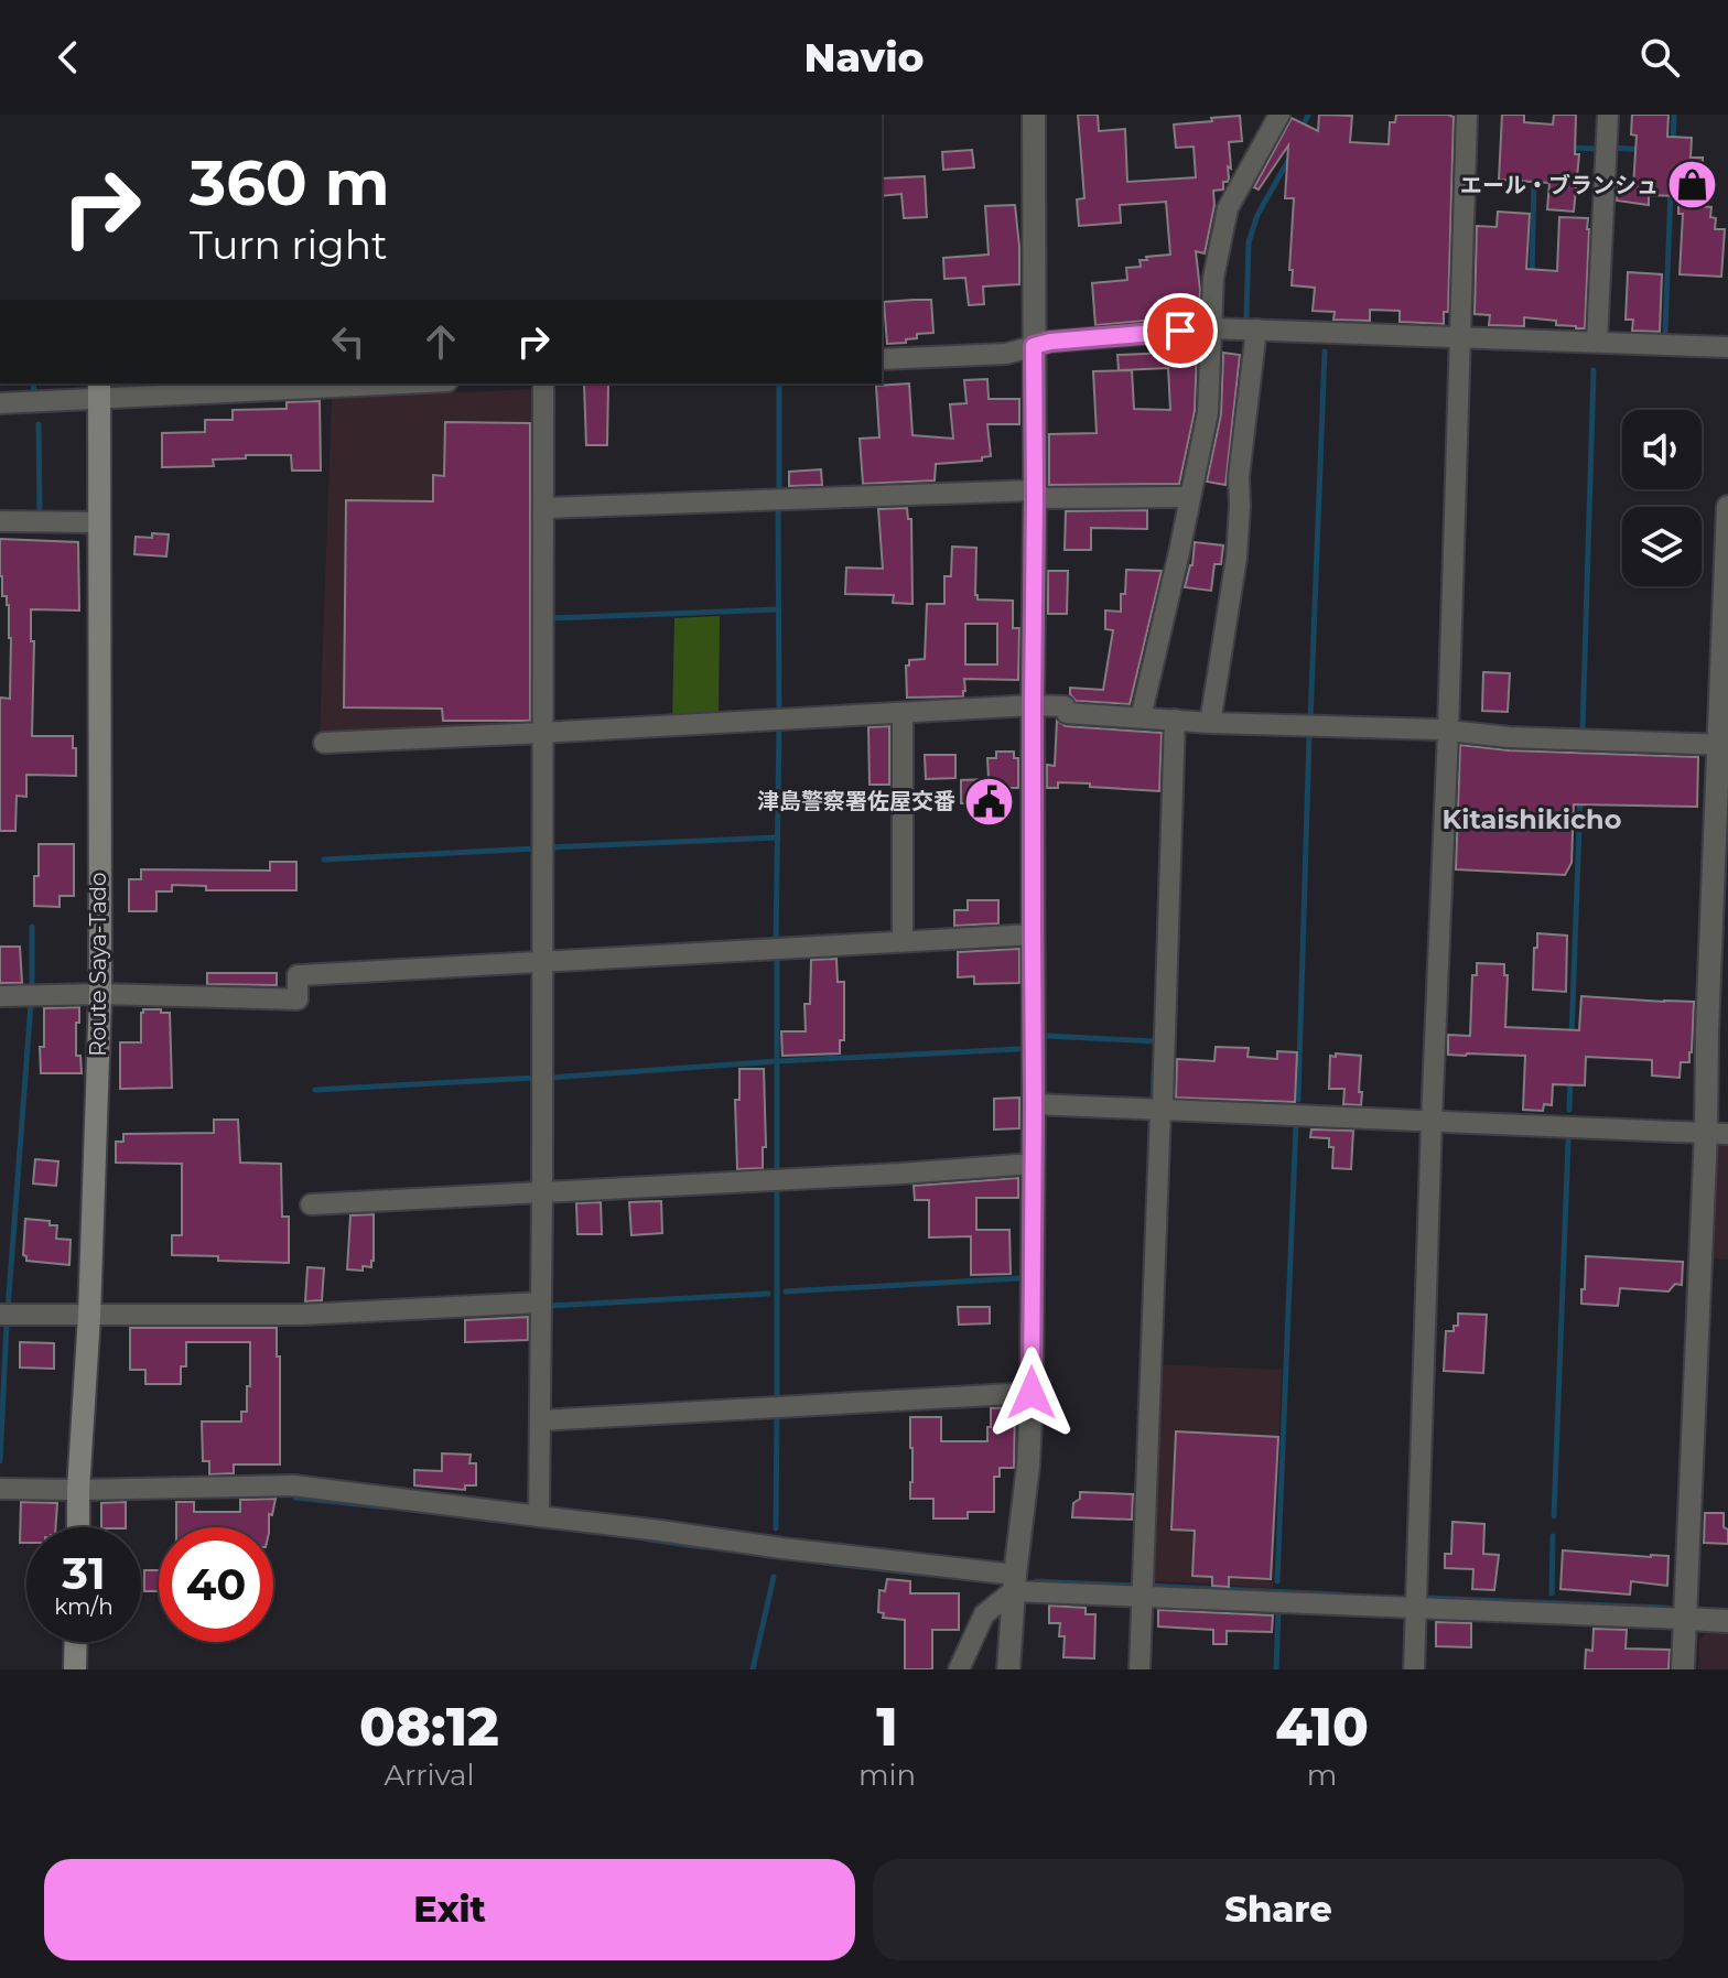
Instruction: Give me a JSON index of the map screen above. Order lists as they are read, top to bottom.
{
  "streets": {
    "main road": ["Route Saya-Tado"]
  },
  "districts": ["Kitaishikicho"],
  "places": {
    "shop": ["エール・ブランシュ"],
    "public building": ["津島警察署佐屋交番"]
  },
  "page": {
    "header": "Navio",
    "turn": ["360 m", "Turn right"],
    "speed": "31 km/h",
    "limit": "40",
    "eta": [
      "08:12",
      "Arrival",
      "1",
      "min",
      "410",
      "m"
    ],
    "buttons": ["Exit", "Share"]
  }
}
